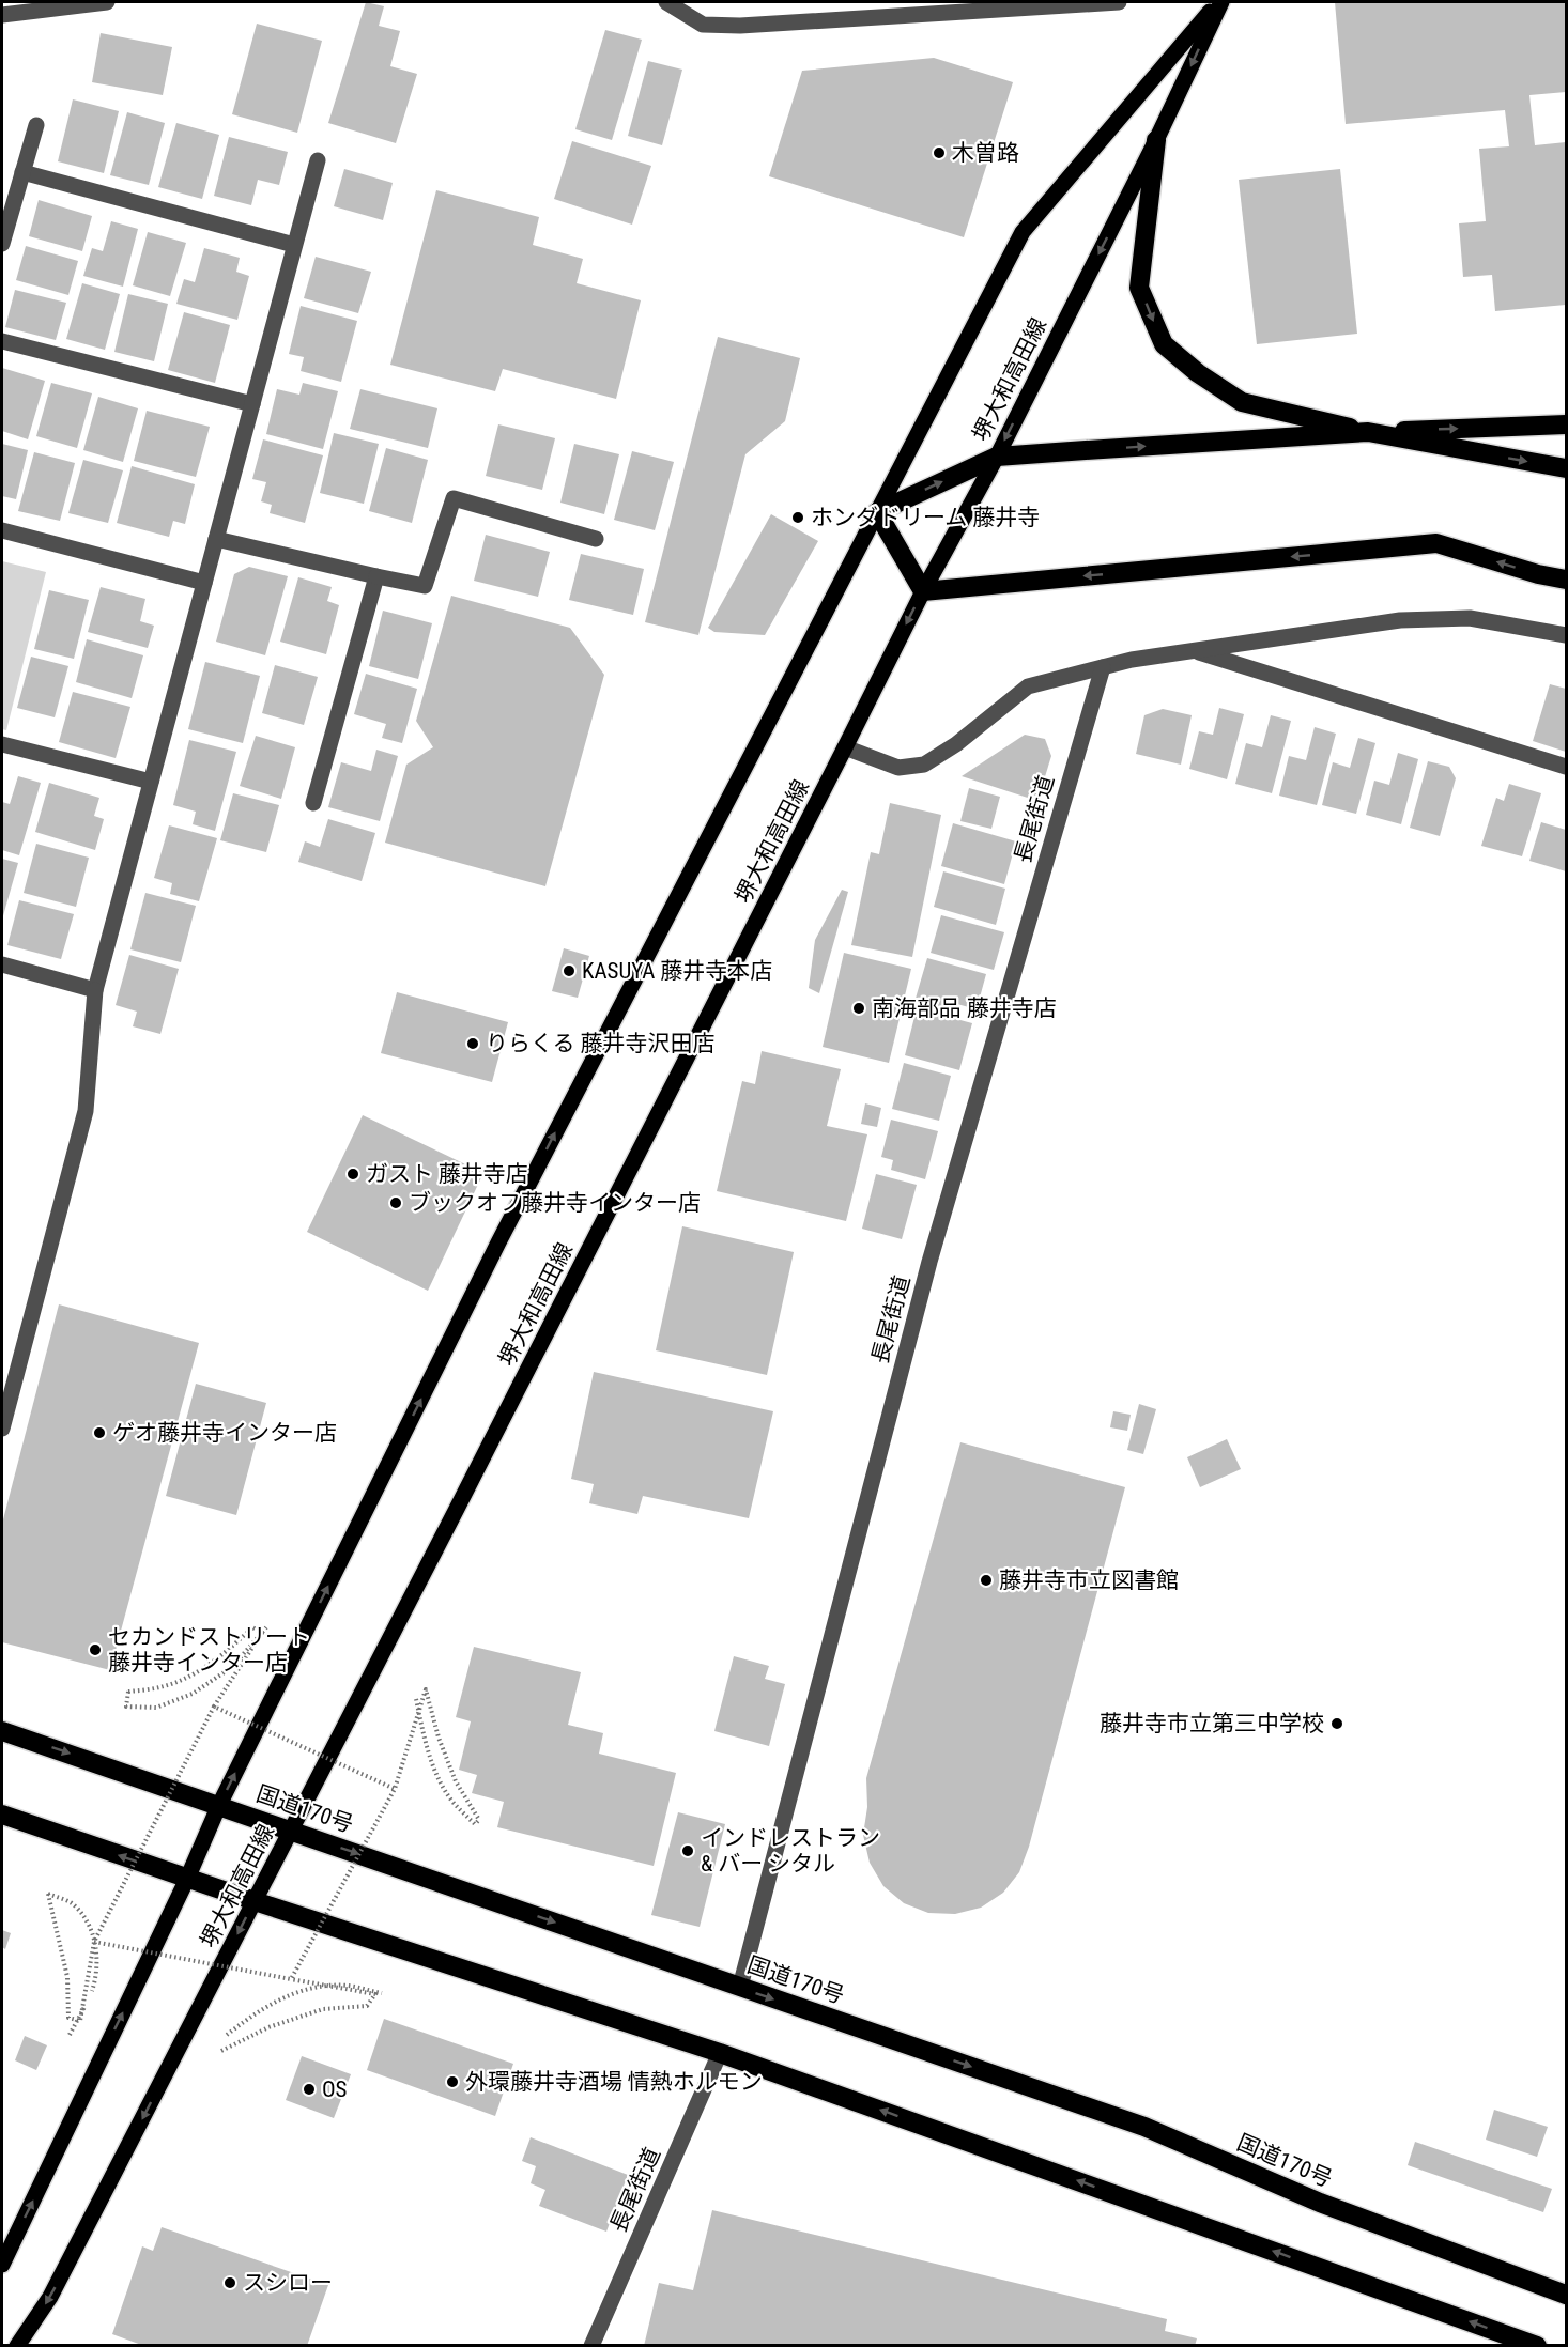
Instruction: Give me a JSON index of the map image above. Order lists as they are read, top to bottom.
{
  "streets": {
    "highway": ["国道170号"],
    "main road": ["堺大和高田線"],
    "street": ["長尾街道"]
  },
  "crossings": [
    ["堺大和高田線", "国道170号"],
    ["長尾街道", "国道170号"]
  ],
  "places": [
    "木曽路",
    "ホンダドリーム 藤井寺",
    "KASUYA 藤井寺本店",
    "南海部品 藤井寺店",
    "りらくる 藤井寺沢田店",
    "ガスト 藤井寺店",
    "ブックオフ藤井寺インター店",
    "ゲオ藤井寺インター店",
    "藤井寺市立図書館",
    "セカンドストリート 藤井寺インター店",
    "藤井寺市立第三中学校",
    "インドレストラン & バー シタル",
    "外環藤井寺酒場 情熱ホルモン",
    "OS",
    "スシロー"
  ]
}
